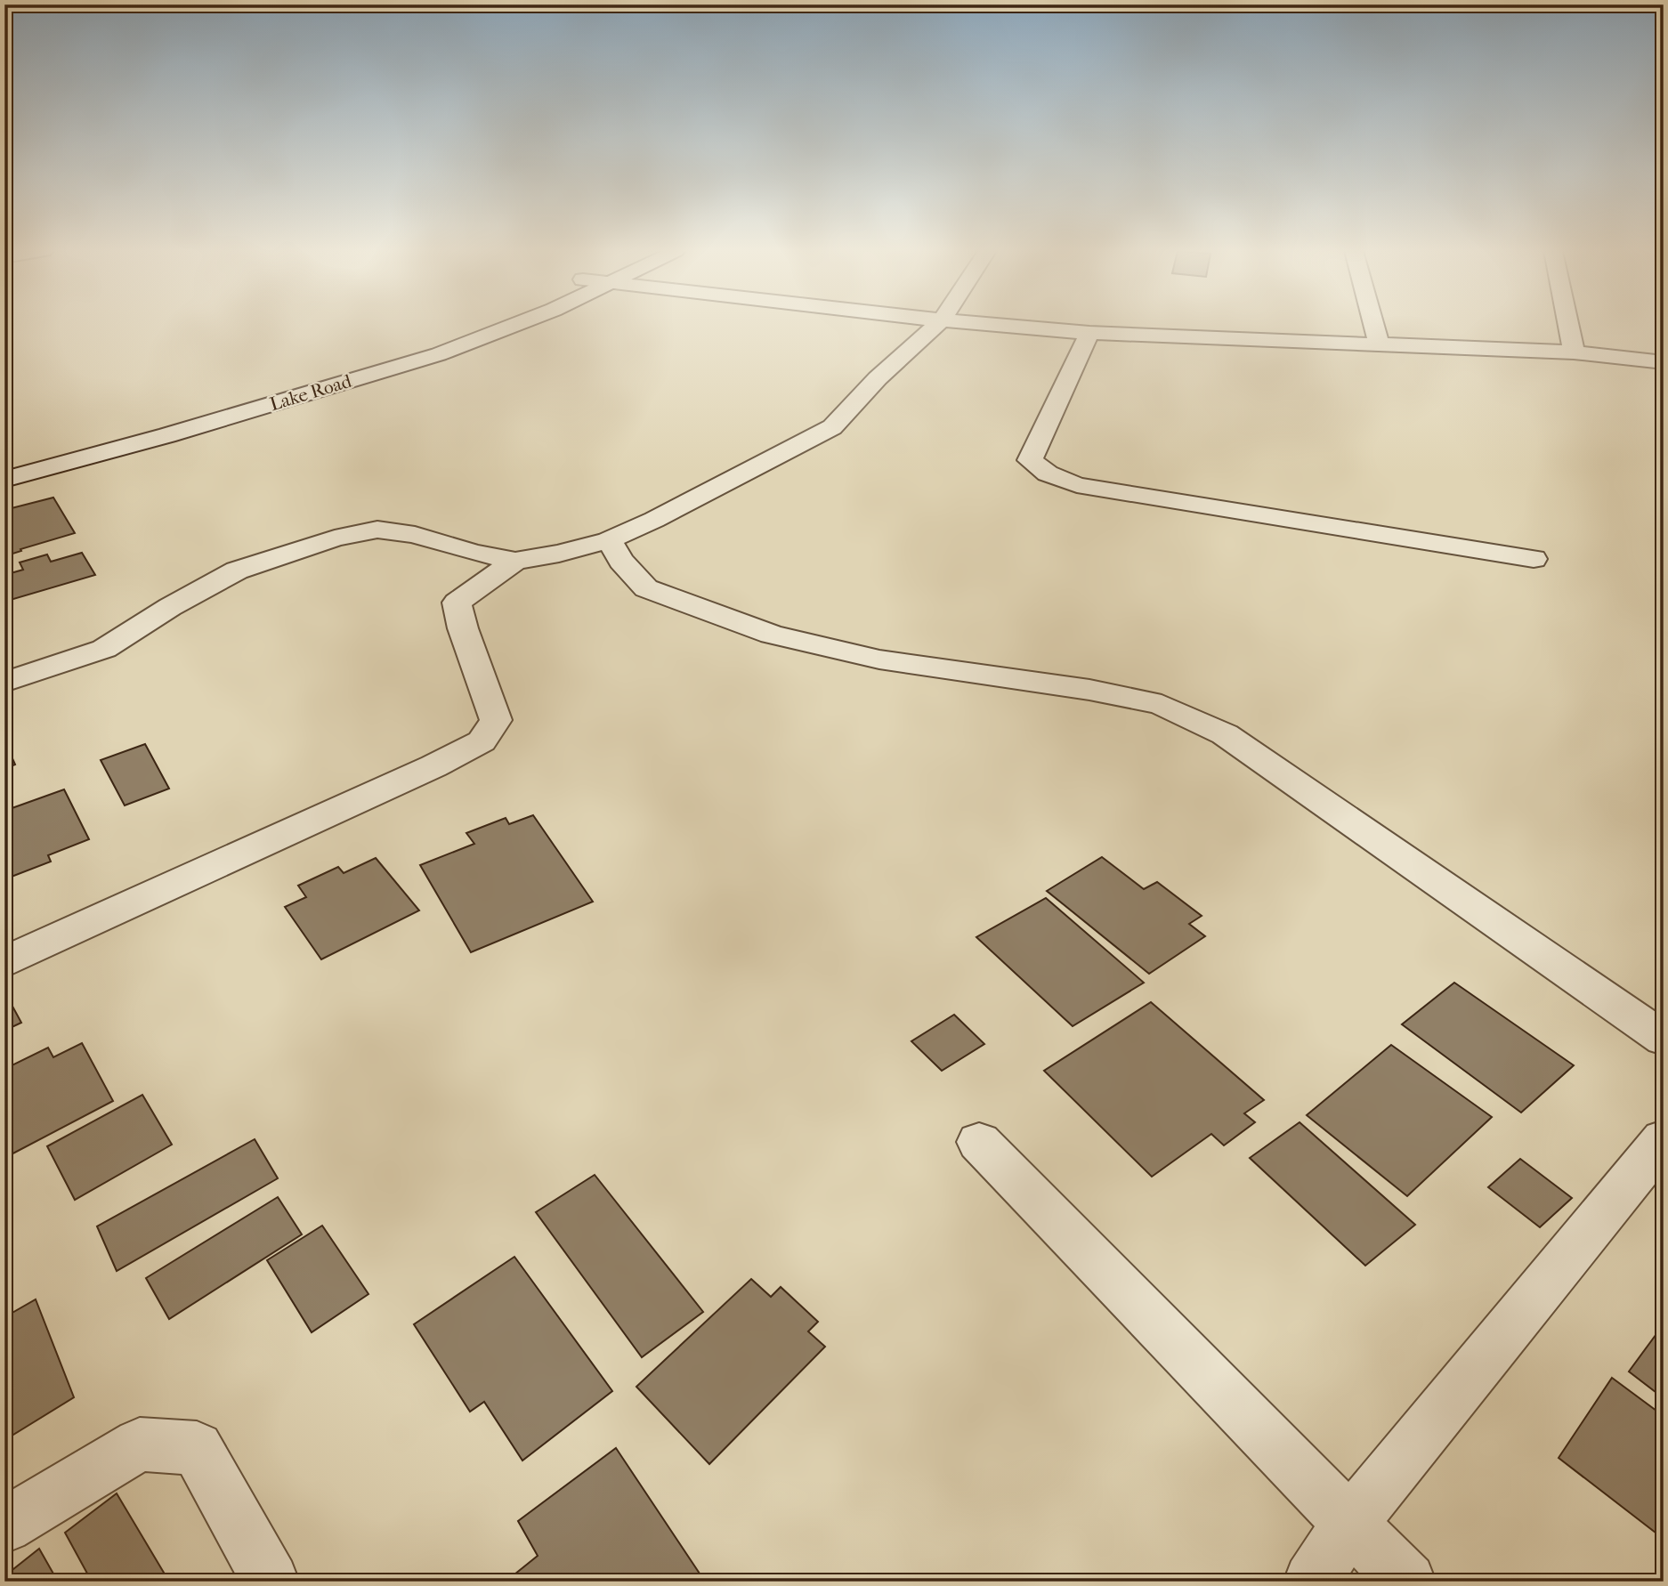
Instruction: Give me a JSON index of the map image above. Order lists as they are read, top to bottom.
{
  "streets": {
    "street": ["Lake Road"]
  }
}
